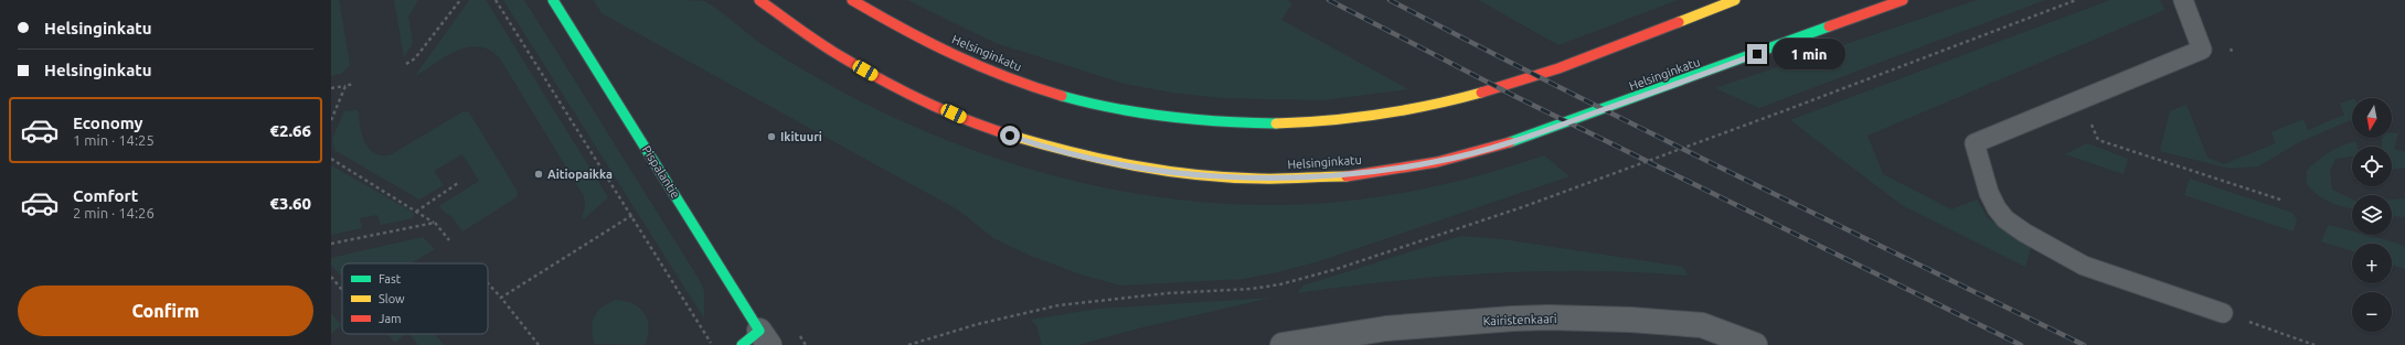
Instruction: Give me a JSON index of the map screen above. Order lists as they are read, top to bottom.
{
  "streets": {
    "main road": ["Helsinginkatu", "Pispalantie"],
    "street": ["Kairistenkaari"]
  },
  "places": ["Ikituuri", "Aitiopaikka"],
  "legend": ["Fast", "Slow", "Jam"],
  "north": "bottom",
  "page": {
    "banner": ["Helsinginkatu", "Helsinginkatu"],
    "bubble": "1 min",
    "list": [
      {
        "name": "Economy",
        "note": "1 min · 14:25",
        "value": "€2.66"
      },
      {
        "name": "Comfort",
        "note": "2 min · 14:26",
        "value": "€3.60"
      }
    ],
    "map_buttons": ["+", "−"],
    "buttons": "Confirm"
  }
}
